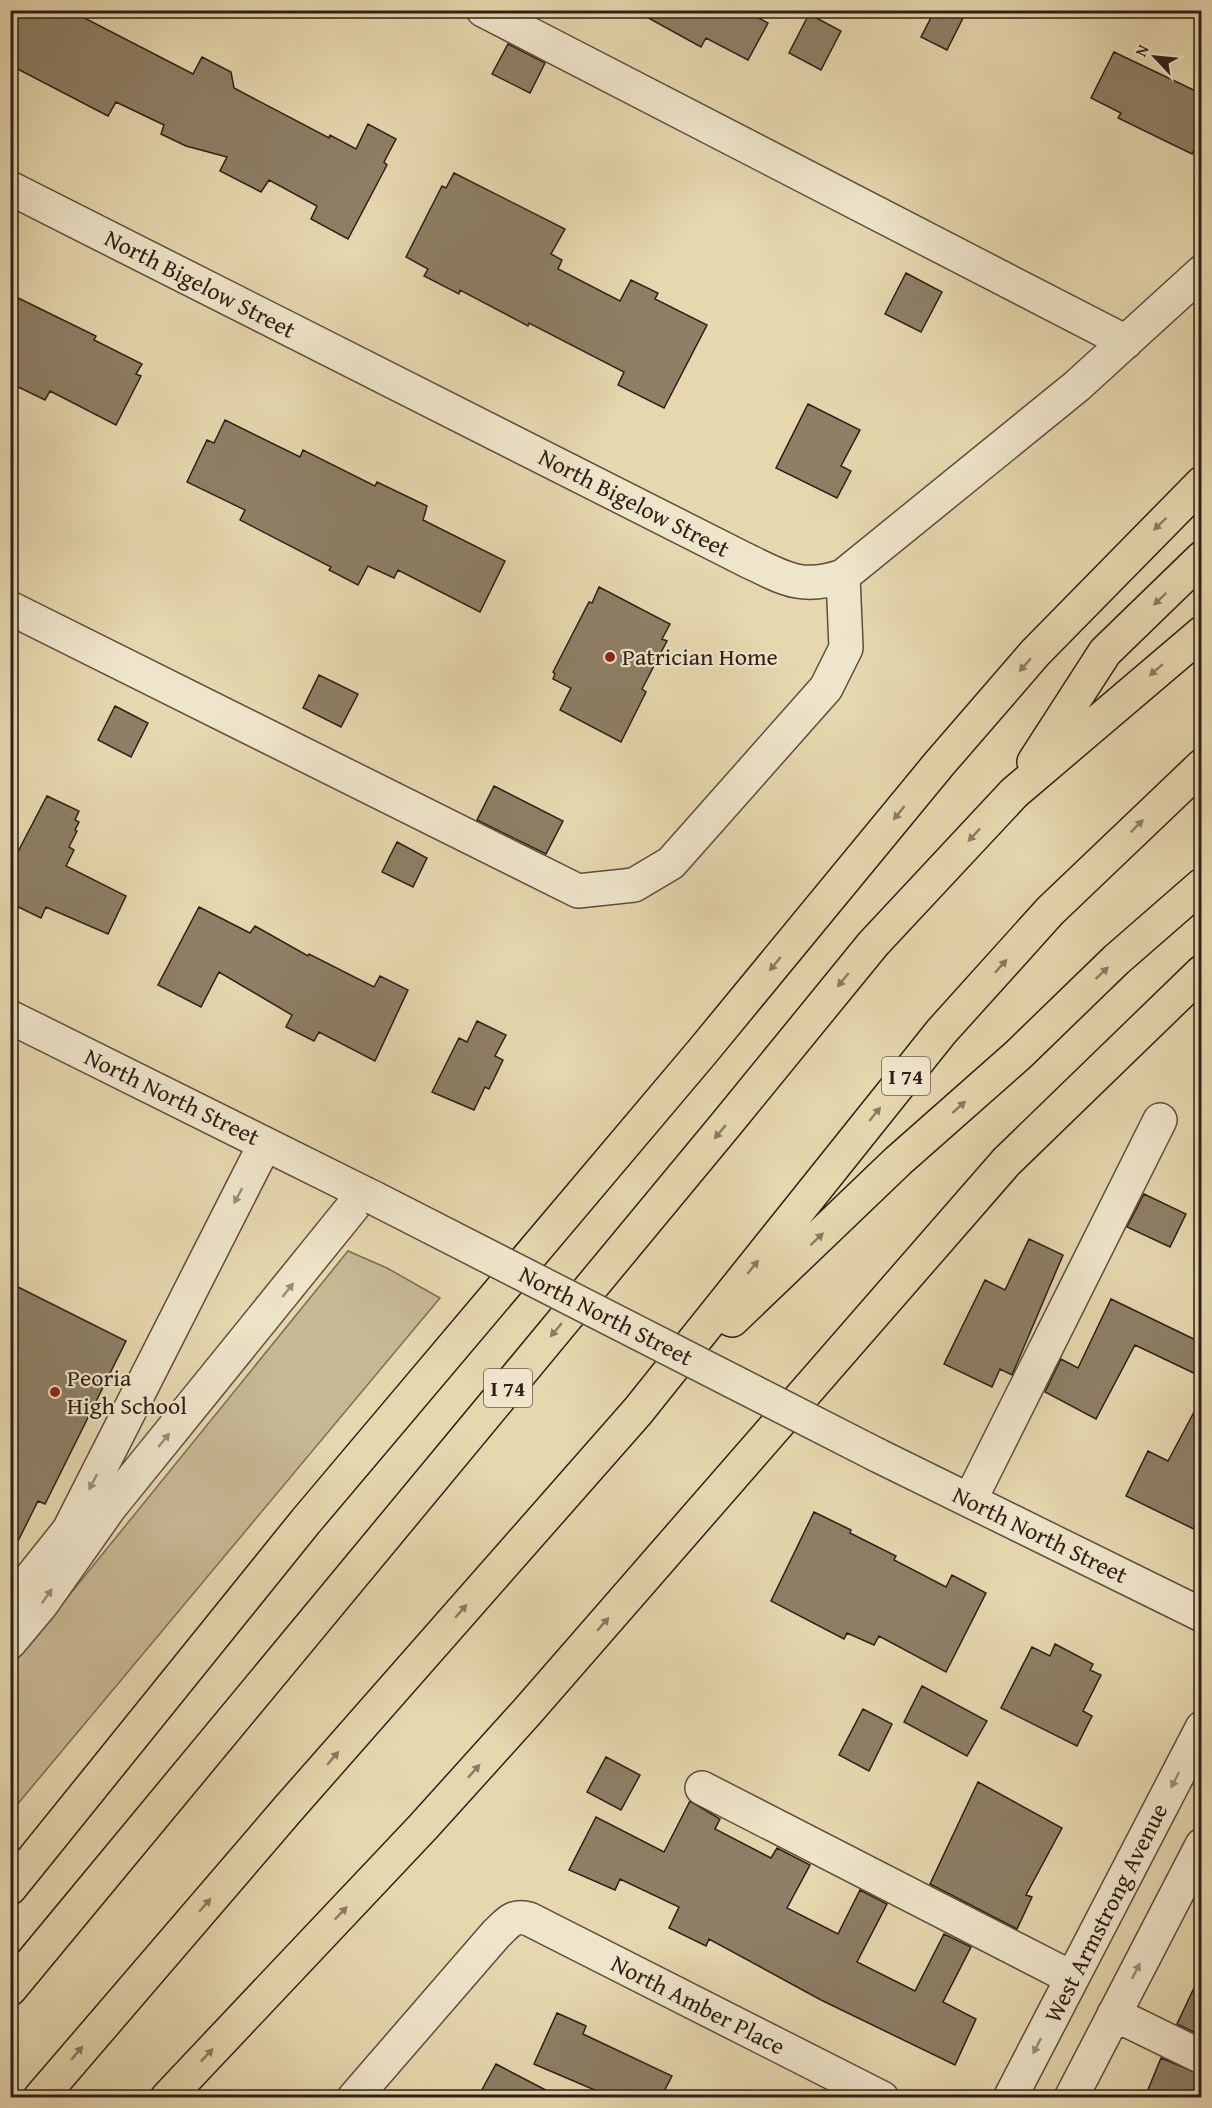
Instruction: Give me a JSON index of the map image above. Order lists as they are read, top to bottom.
{
  "streets": {
    "highway": ["I 74"],
    "street": [
      "North Bigelow Street",
      "North North Street",
      "West Armstrong Avenue",
      "North Amber Place"
    ]
  },
  "places": ["Patrician Home", "Peoria High School"],
  "north": "top left"
}
